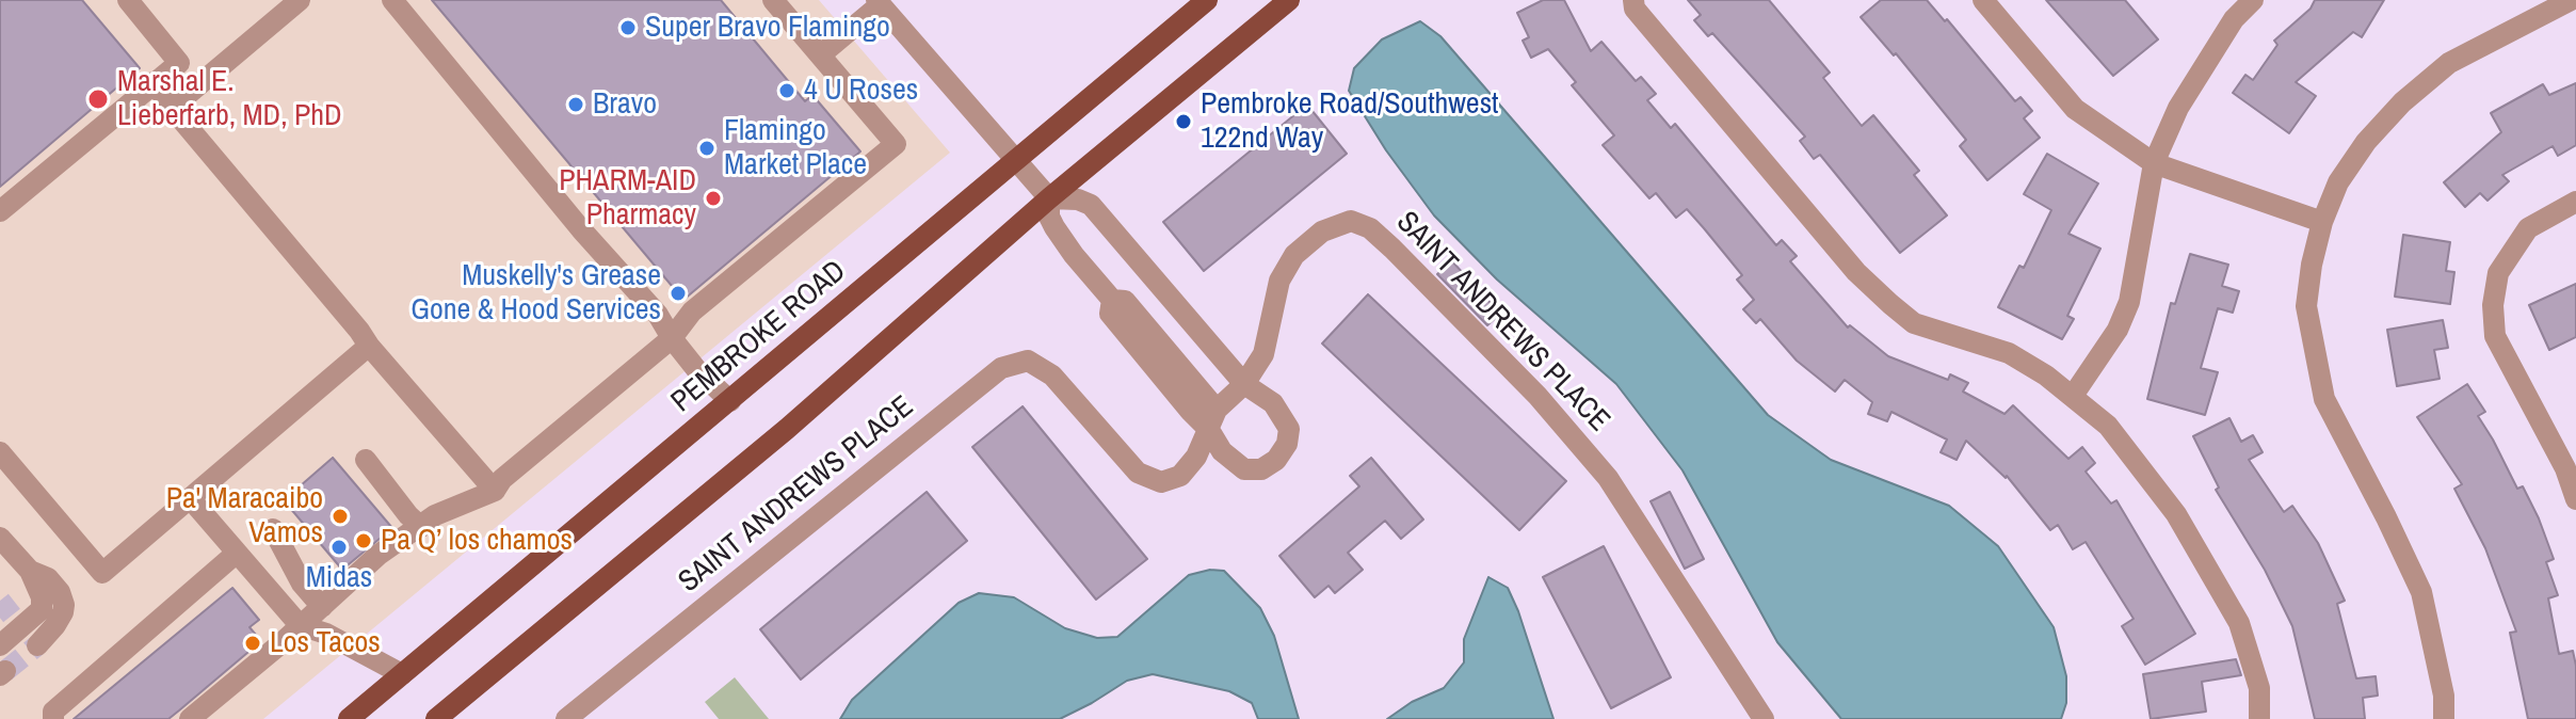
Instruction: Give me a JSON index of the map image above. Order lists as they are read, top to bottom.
{
  "streets": {
    "main road": ["PEMBROKE ROAD"],
    "street": ["SAINT ANDREWS PLACE"]
  },
  "places": [
    "Super Bravo Flamingo",
    "4 U Roses",
    "Marshal E. Lieberfarb, MD, PhD",
    "Bravo",
    "Pembroke Road/Southwest 122nd Way",
    "Flamingo Market Place",
    "PHARM-AID Pharmacy",
    "Muskelly's Grease Gone & Hood Services",
    "Pa' Maracaibo Vamos",
    "Pa Q’ los chamos",
    "Midas",
    "Los Tacos"
  ]
}
